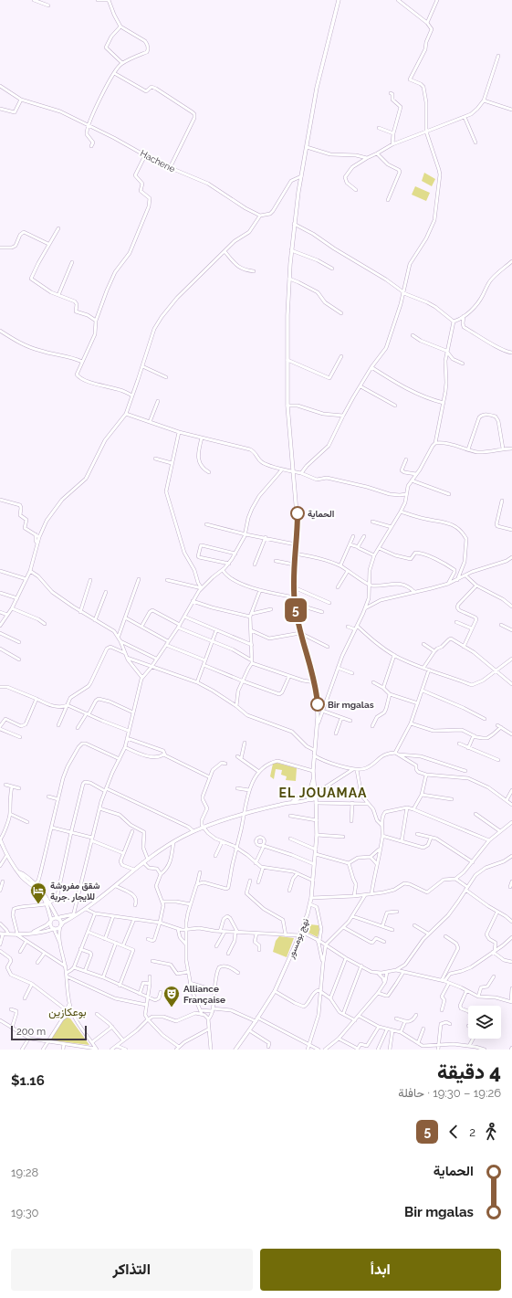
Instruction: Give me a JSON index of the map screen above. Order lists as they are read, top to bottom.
{
  "streets": {
    "main road": ["نهج بومسور"],
    "street": ["Hachene"]
  },
  "districts": ["EL JOUAMAA", "بوعكازين"],
  "places": {
    "other": ["الحماية", "Bir mgalas"],
    "hotel": ["شقق مفروشة للايجار .جربة"],
    "theatre": ["Alliance Française"]
  },
  "lines": ["bus line 5"],
  "scale_bar": "200 m",
  "page": {
    "on_map": "5",
    "scale": "200 m",
    "heading": ["4 دقيقة", "19:26 – 19:30 · حافلة", "$1.16"],
    "legs": ["2", "5"],
    "list": [
      {
        "name": "الحماية",
        "value": "19:28"
      },
      {
        "name": "Bir mgalas",
        "value": "19:30"
      }
    ],
    "buttons": ["ابدأ", "التذاكر"]
  }
}
